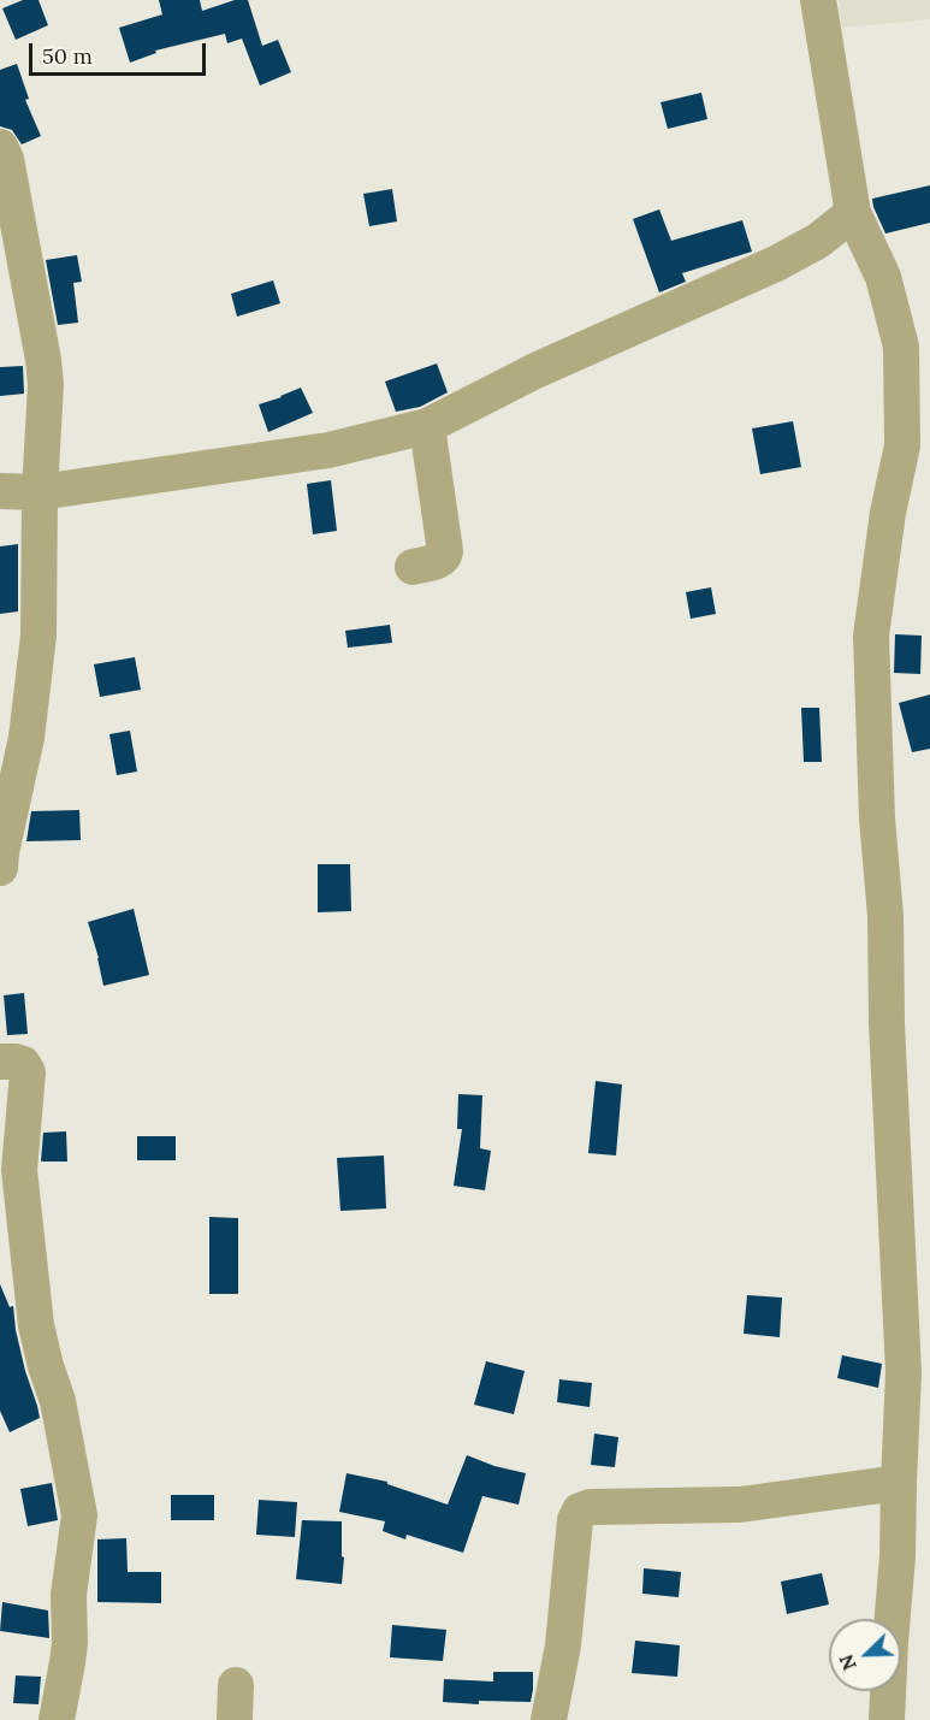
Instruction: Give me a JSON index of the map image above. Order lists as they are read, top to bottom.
{
  "scale_bar": "50 m",
  "north": "bottom left"
}
